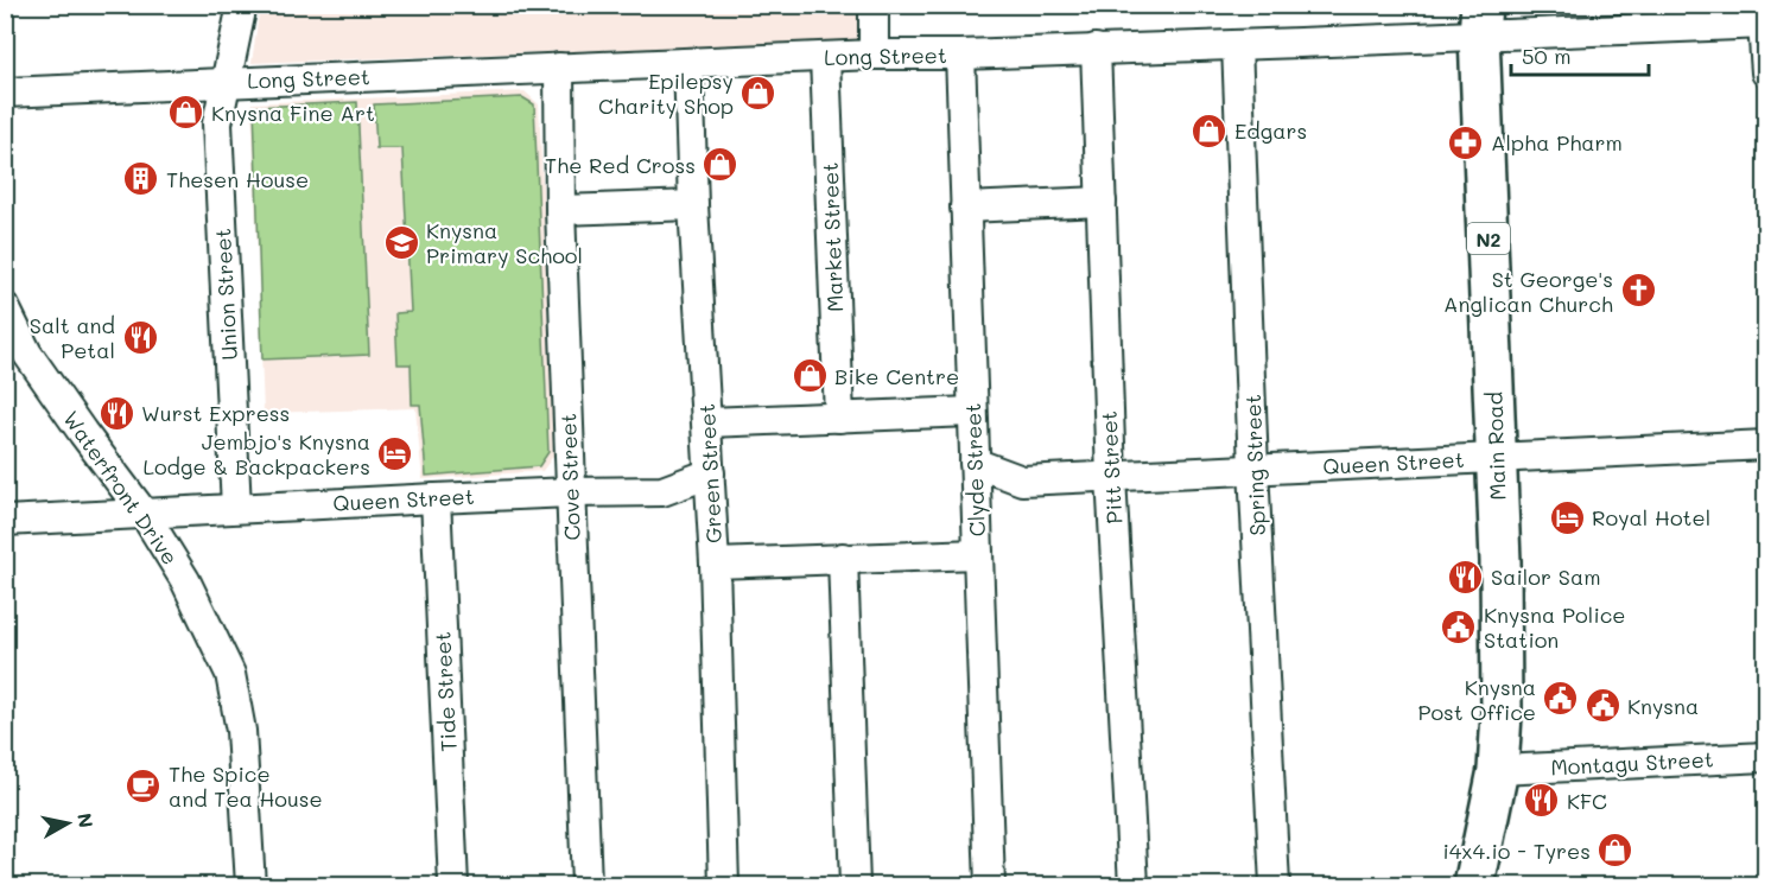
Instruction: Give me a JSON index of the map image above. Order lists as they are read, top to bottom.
{
  "streets": {
    "highway": ["N2", "Main Road"],
    "street": [
      "Long Street",
      "Market Street",
      "Union Street",
      "Queen Street",
      "Spring Street",
      "Pitt Street",
      "Clyde Street",
      "Green Street",
      "Cove Street",
      "Waterfront Drive",
      "Tide Street",
      "Montagu Street"
    ]
  },
  "crossings": [
    ["Long Street", "Market Street"],
    ["Long Street", "Union Street"],
    ["Long Street", "Main Road"],
    ["Long Street", "Spring Street"],
    ["Long Street", "Pitt Street"],
    ["Long Street", "Clyde Street"],
    ["Long Street", "Green Street"],
    ["Long Street", "Cove Street"],
    ["Union Street", "Queen Street"],
    ["Main Road", "Queen Street"],
    ["Main Road", "Montagu Street"],
    ["Queen Street", "Spring Street"],
    ["Queen Street", "Pitt Street"],
    ["Queen Street", "Clyde Street"],
    ["Queen Street", "Green Street"],
    ["Queen Street", "Cove Street"],
    ["Queen Street", "Waterfront Drive"],
    ["Queen Street", "Tide Street"]
  ],
  "places": {
    "shop": [
      "Epilepsy Charity Shop",
      "Knysna Fine Art",
      "Edgars",
      "The Red Cross",
      "Bike Centre",
      "i4x4.io - Tyres"
    ],
    "pharmacy": ["Alpha Pharm"],
    "building": ["Thesen House"],
    "school or university": ["Knysna Primary School"],
    "church": ["St George's Anglican Church"],
    "restaurant": [
      "Salt and Petal",
      "Wurst Express",
      "Sailor Sam",
      "KFC"
    ],
    "hotel": ["Jembjo's Knysna Lodge & Backpackers", "Royal Hotel"],
    "public building": ["Knysna Police Station", "Knysna Post Office", "Knysna"],
    "cafe": ["The Spice and Tea House"]
  },
  "scale_bar": "50 m",
  "north": "right"
}
